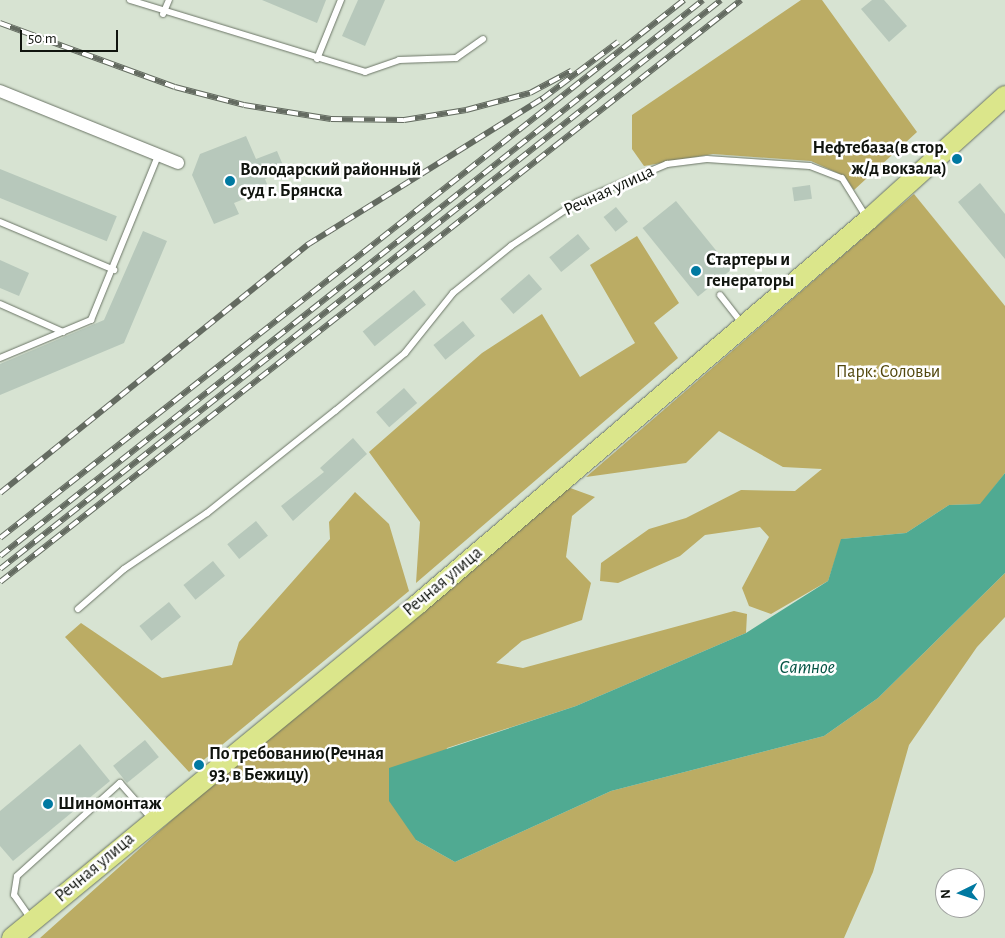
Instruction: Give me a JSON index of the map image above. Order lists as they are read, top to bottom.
{
  "streets": {
    "main road": ["Речная улица"]
  },
  "water": ["Сатное"],
  "parks": ["Парк: Соловьи"],
  "places": [
    "Нефтебаза(в стор. ж/д вокзала)",
    "Володарский районный суд г. Брянска",
    "Стартеры и генераторы",
    "По требованию(Речная 93, в Бежицу)",
    "Шиномонтаж"
  ],
  "scale_bar": "50 m",
  "north": "left"
}
